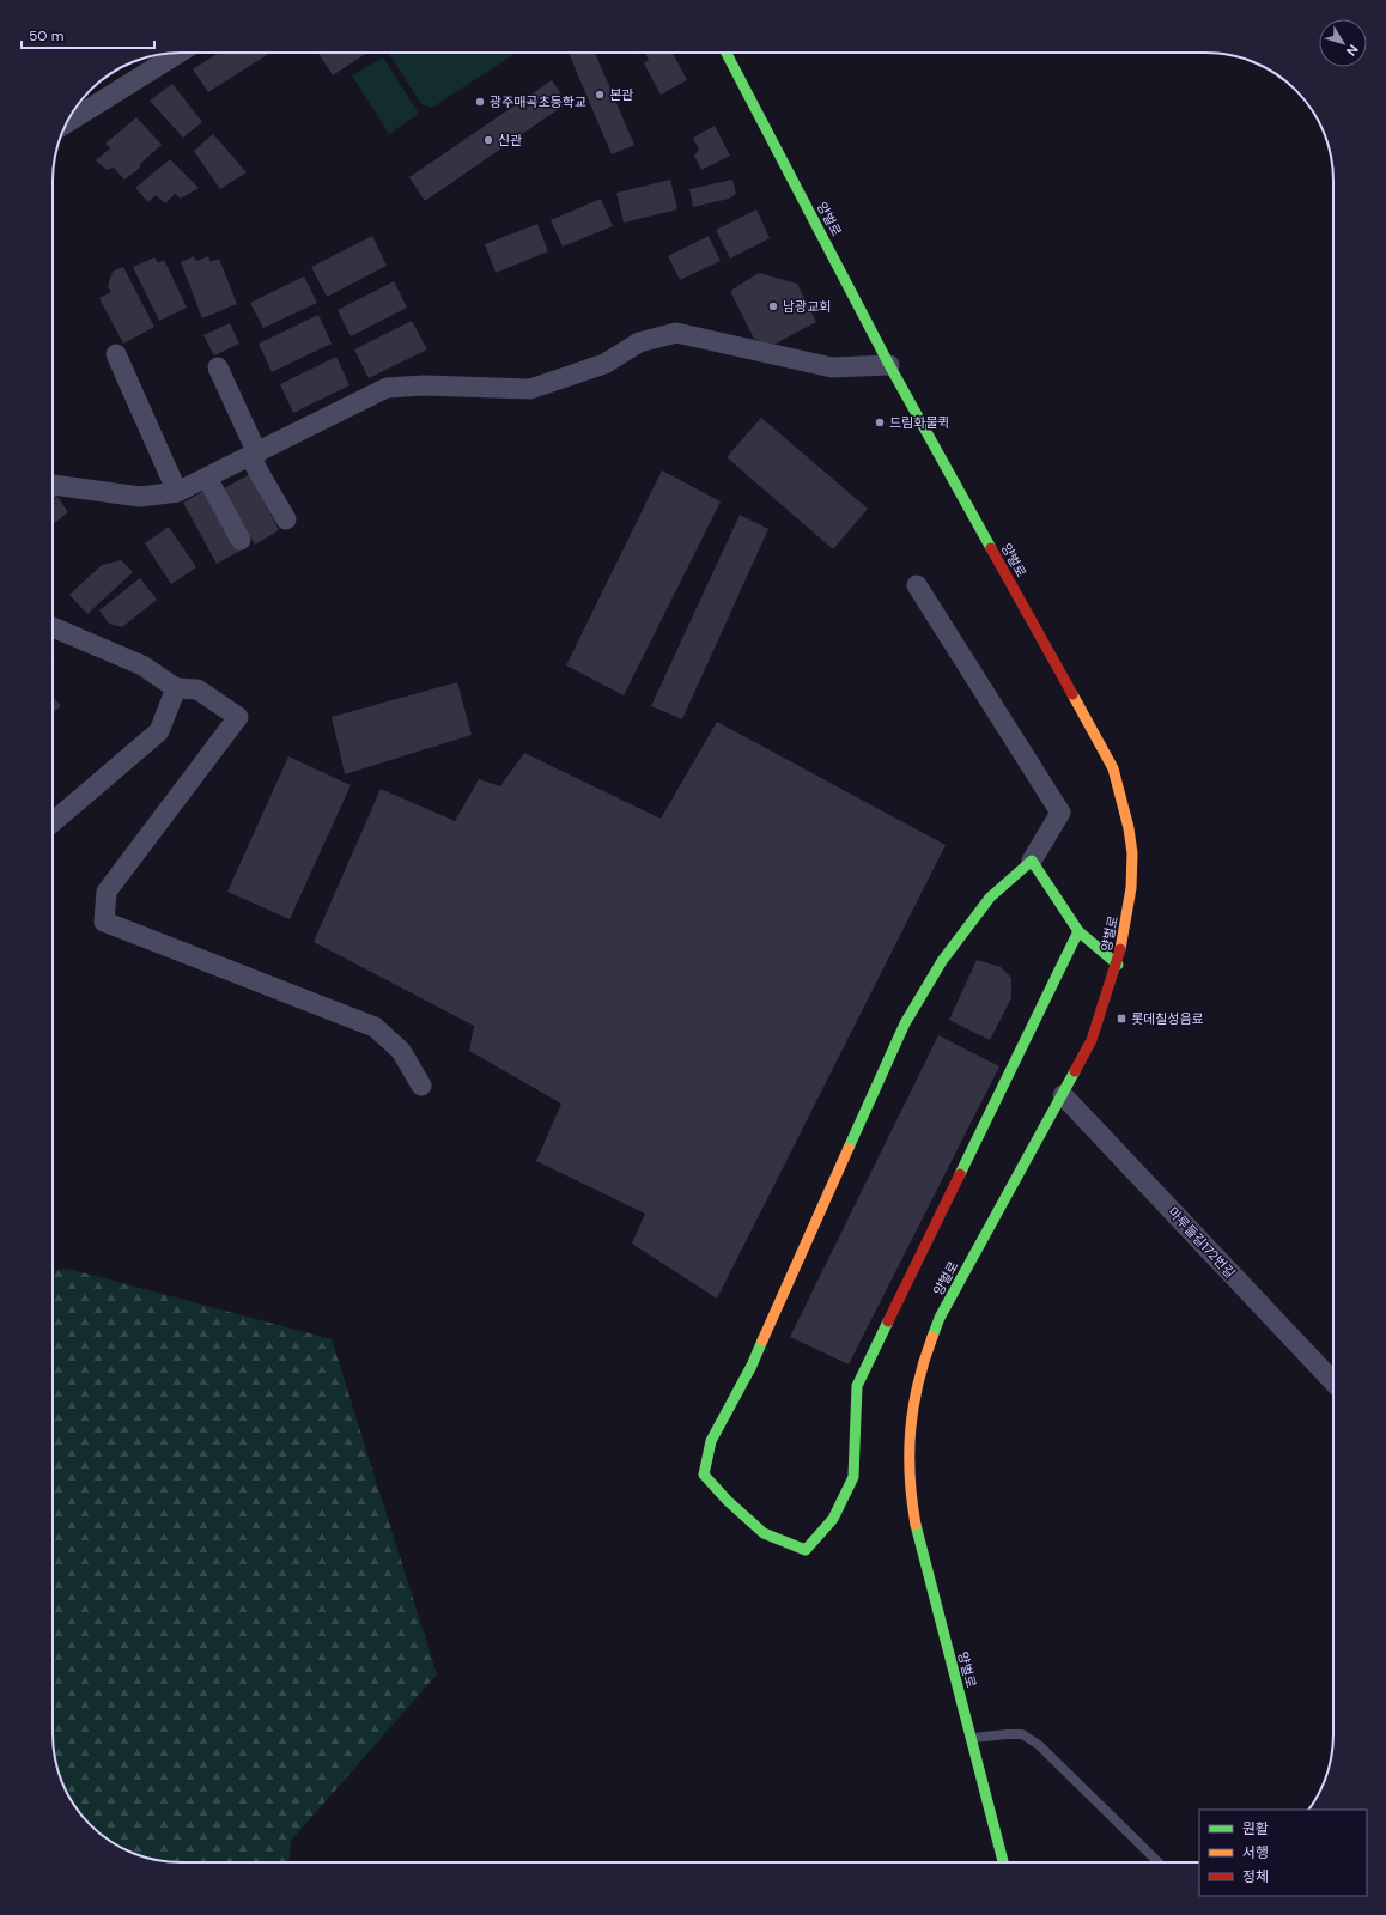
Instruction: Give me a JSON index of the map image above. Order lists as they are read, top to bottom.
{
  "streets": {
    "street": ["양벌로", "마루들길172번길"]
  },
  "crossings": [
    ["양벌로", "마루들길172번길"]
  ],
  "places": {
    "other": [
      "본관",
      "광주매곡초등학교",
      "신관",
      "남광교회",
      "드림화물퀵"
    ],
    "transit": ["롯데칠성음료"]
  },
  "legend": ["원활", "서행", "정체"],
  "scale_bar": "50 m",
  "north": "bottom right"
}
